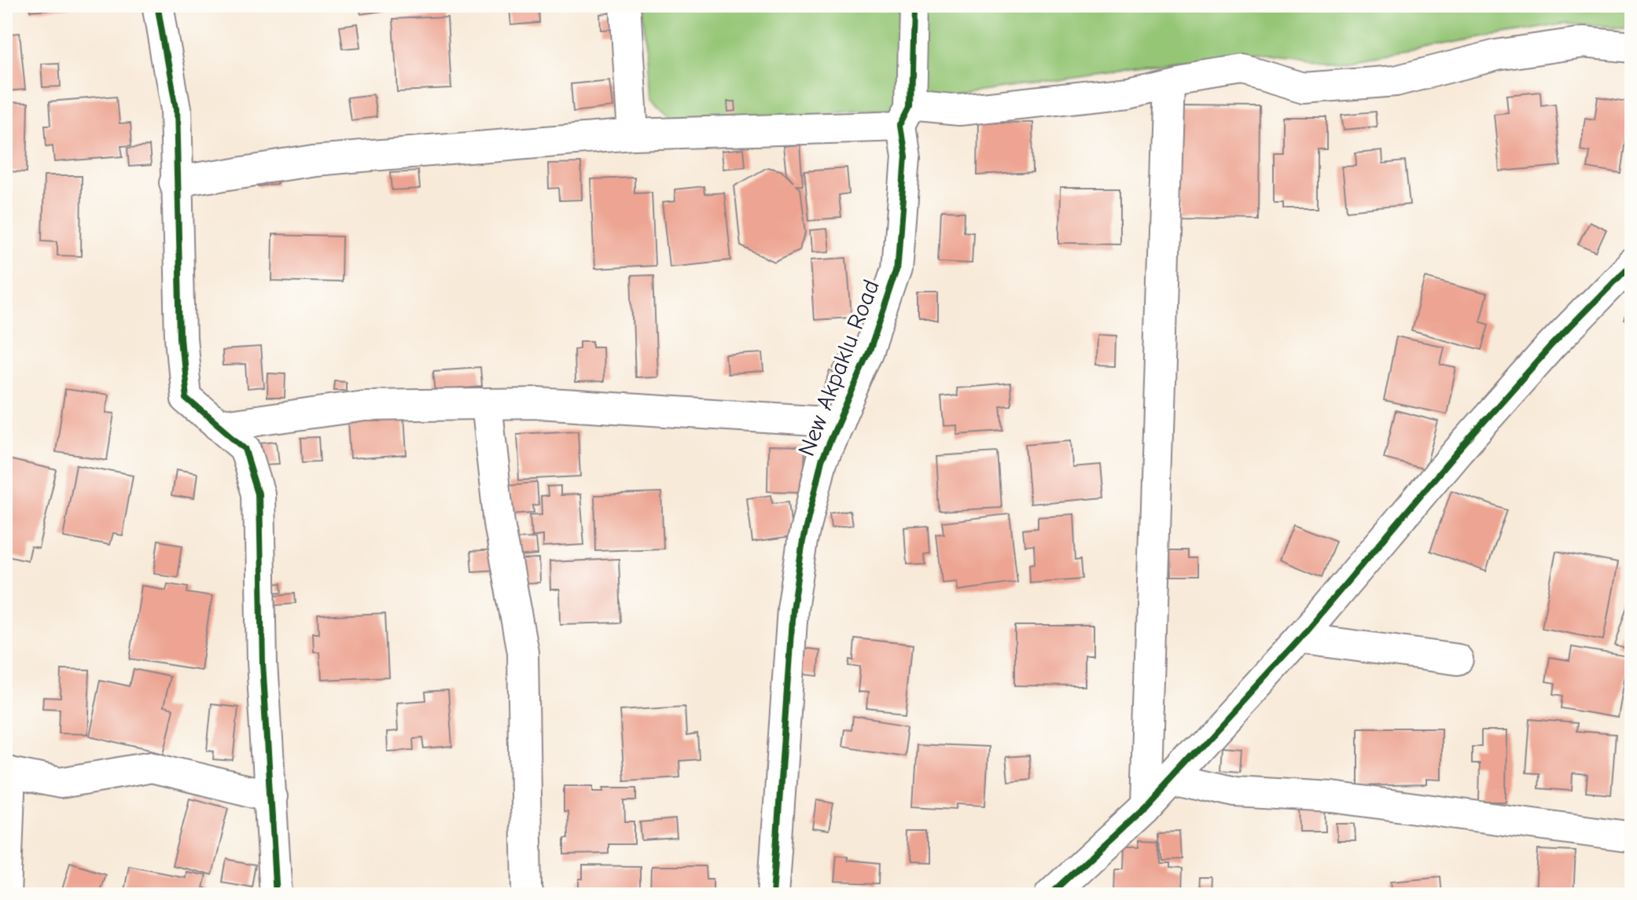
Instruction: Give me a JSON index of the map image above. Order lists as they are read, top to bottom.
{
  "streets": {
    "street": ["New Akpaklu Road"]
  }
}
